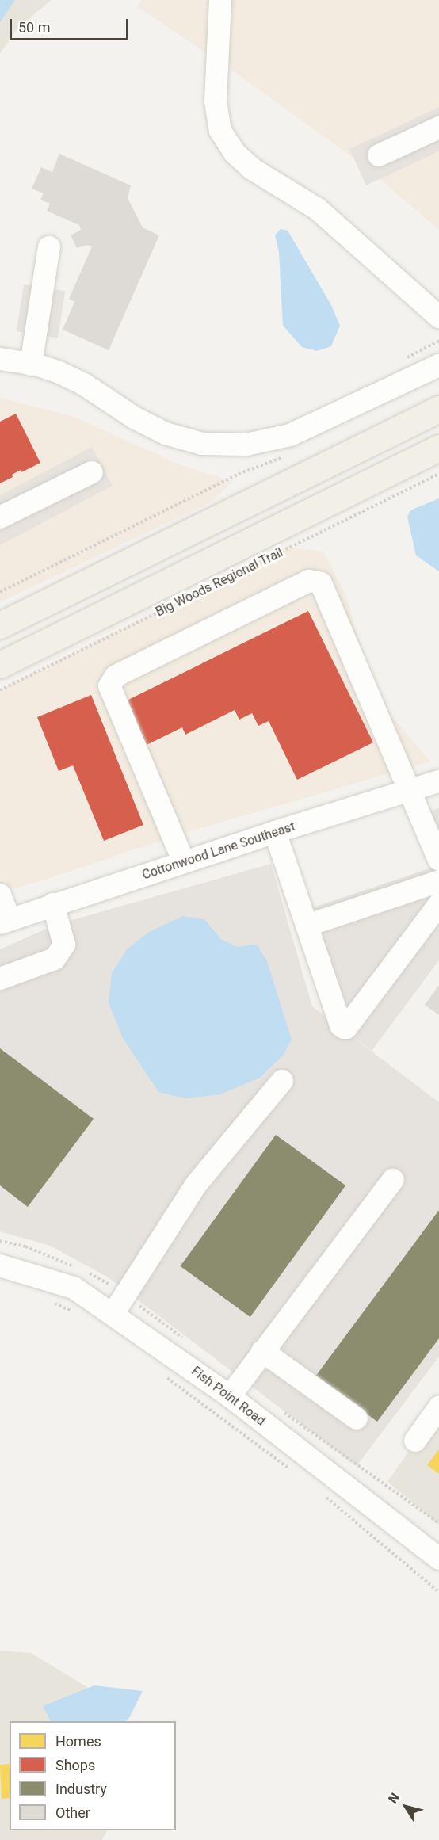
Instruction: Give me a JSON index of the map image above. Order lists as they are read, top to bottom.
{
  "streets": {
    "street": ["Cottonwood Lane Southeast", "Fish Point Road"],
    "path": ["Big Woods Regional Trail"]
  },
  "legend": [
    "Homes",
    "Shops",
    "Industry",
    "Other"
  ],
  "scale_bar": "50 m",
  "north": "top left"
}
